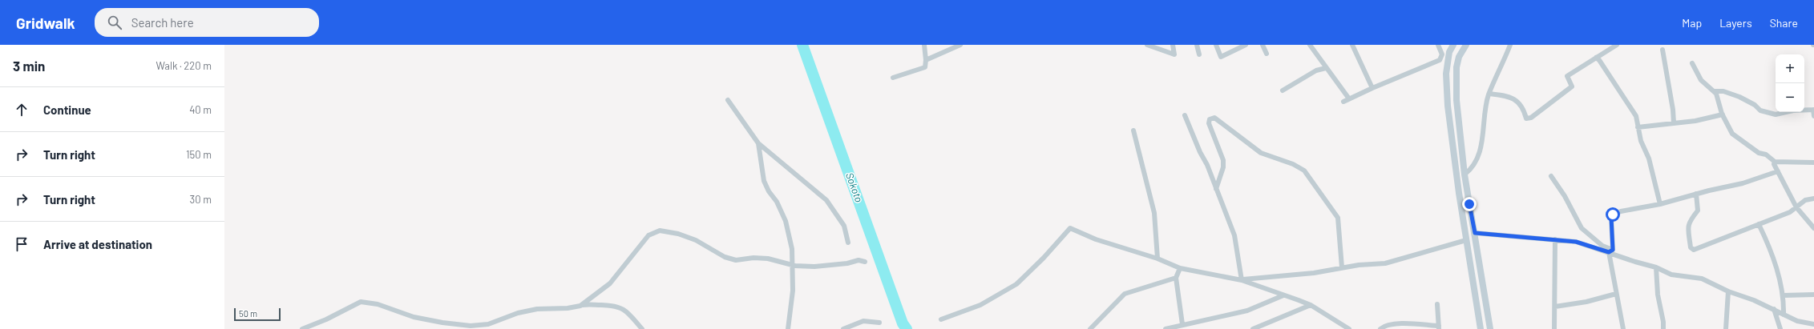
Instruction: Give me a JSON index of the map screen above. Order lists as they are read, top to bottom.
{
  "water": ["Sokoto"],
  "scale_bar": "50 m",
  "page": {
    "header": "Gridwalk",
    "search": "Search here",
    "nav": ["Map", "Layers", "Share"],
    "heading": ["3 min", "Walk · 220 m"],
    "map_buttons": ["+", "−"],
    "list": [
      ["Continue", "40 m"],
      ["Turn right", "150 m"],
      ["Turn right", "30 m"],
      "Arrive at destination"
    ],
    "scale": "50 m"
  }
}
